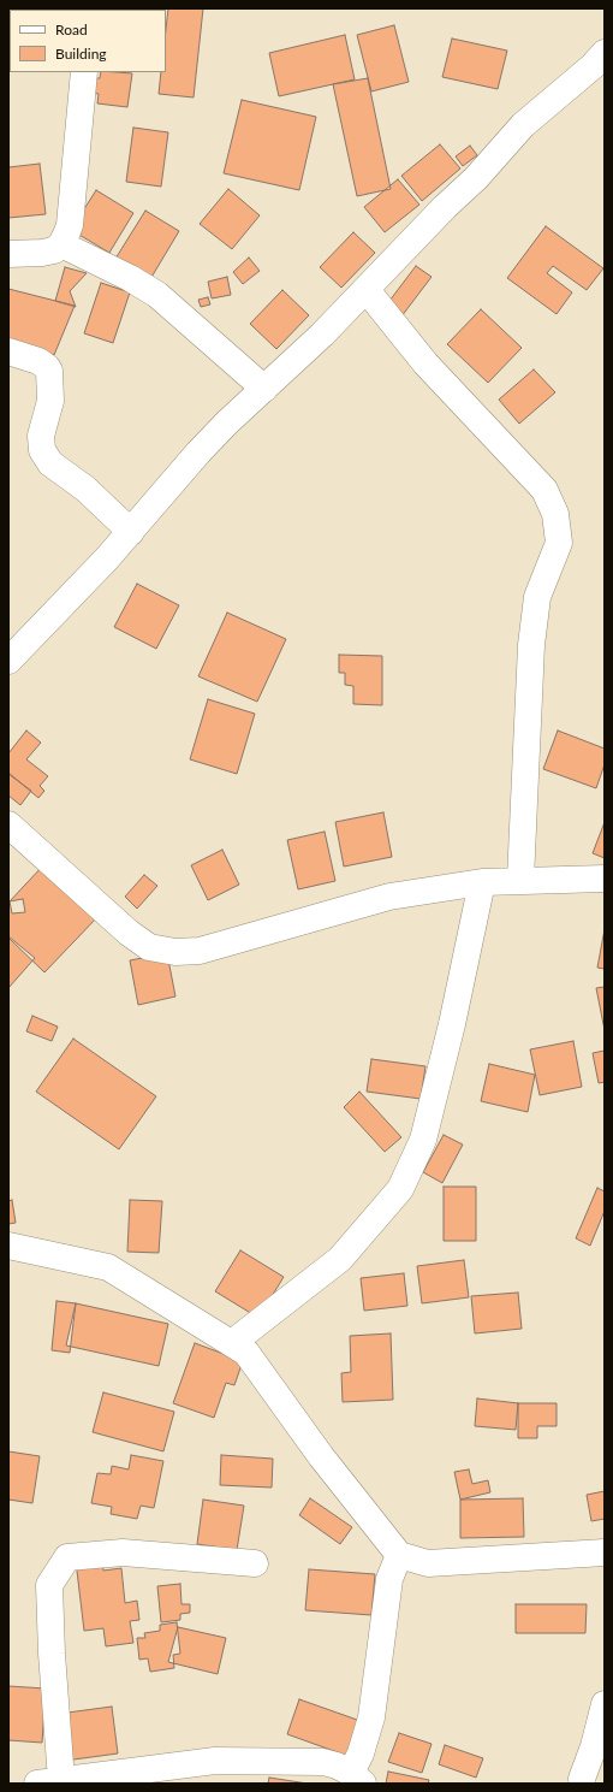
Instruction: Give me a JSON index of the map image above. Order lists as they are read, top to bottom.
{
  "legend": ["Road", "Building"]
}
